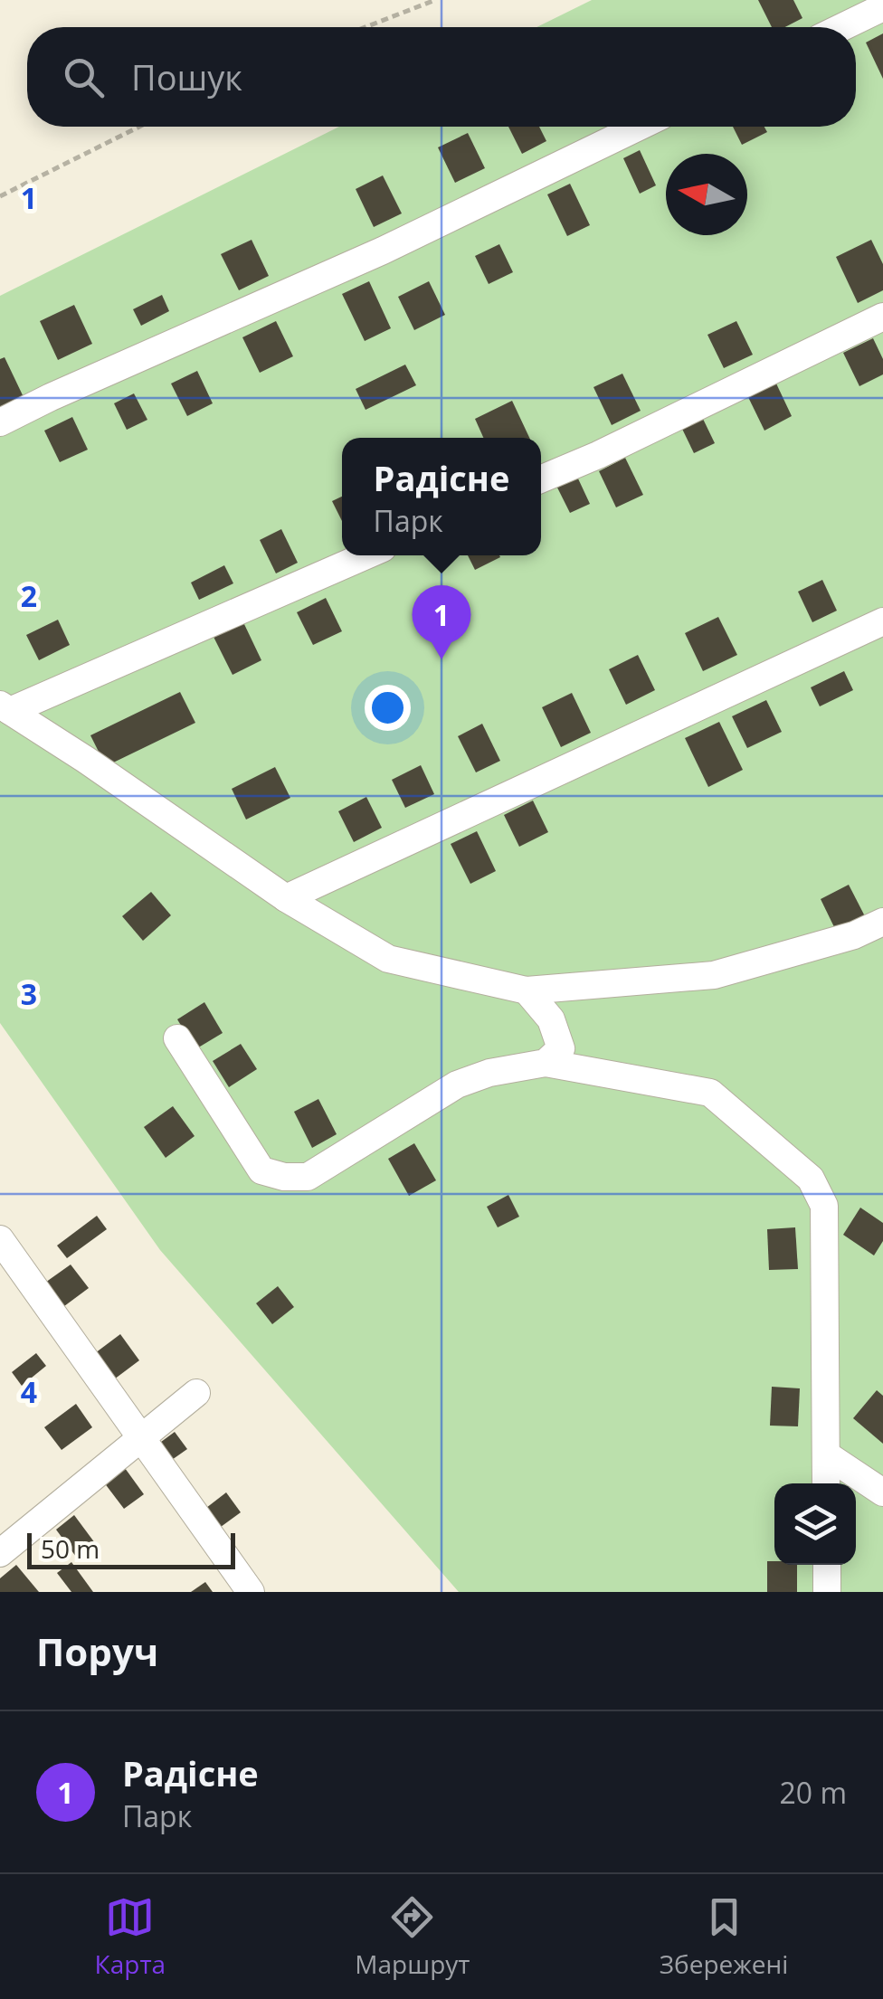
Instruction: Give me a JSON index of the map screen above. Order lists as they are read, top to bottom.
{
  "scale_bar": "50 m",
  "north": "left",
  "page": {
    "search": "Пошук",
    "popup": ["Радісне", "Парк"],
    "pins": "1",
    "scale": "50 m",
    "heading": "Поруч",
    "list": [
      {
        "mark": "1",
        "name": "Радісне",
        "note": "Парк",
        "value": "20 m"
      }
    ],
    "nav": ["Карта", "Маршрут", "Збережені"]
  },
  "grid": {
    "rows": [
      "1",
      "2",
      "3",
      "4"
    ]
  }
}
